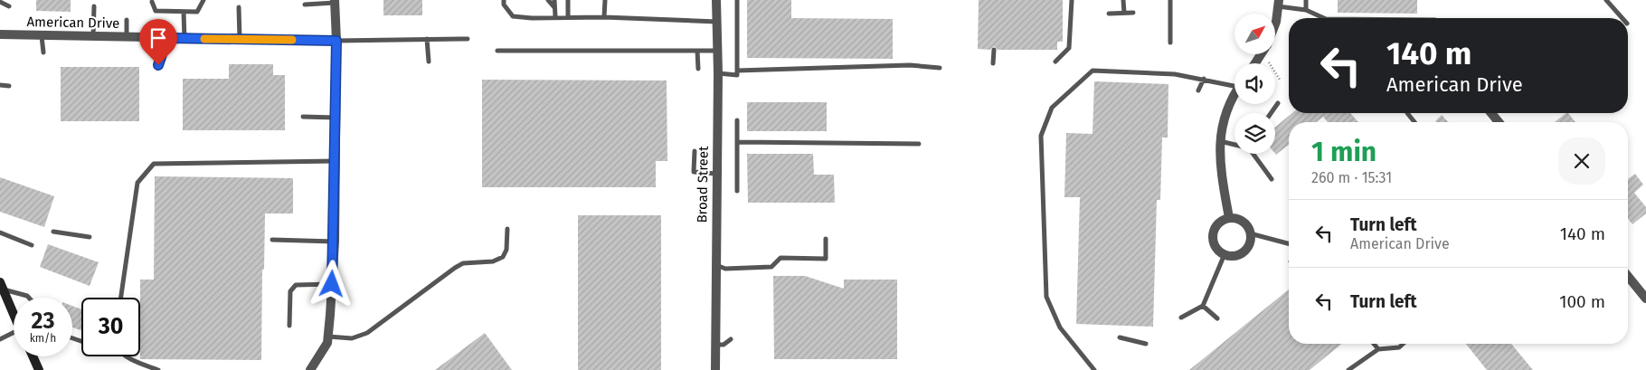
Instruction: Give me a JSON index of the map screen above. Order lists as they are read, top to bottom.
{
  "streets": {
    "street": ["American Drive", "Broad Street"]
  },
  "north": "top right",
  "page": {
    "turn": ["140 m", "American Drive"],
    "heading": ["1 min", "260 m · 15:31"],
    "list": [
      {
        "name": "Turn left",
        "note": "American Drive",
        "value": "140 m"
      },
      {
        "name": "Turn left",
        "value": "100 m"
      }
    ],
    "speed": "23 km/h",
    "limit": "30"
  }
}
